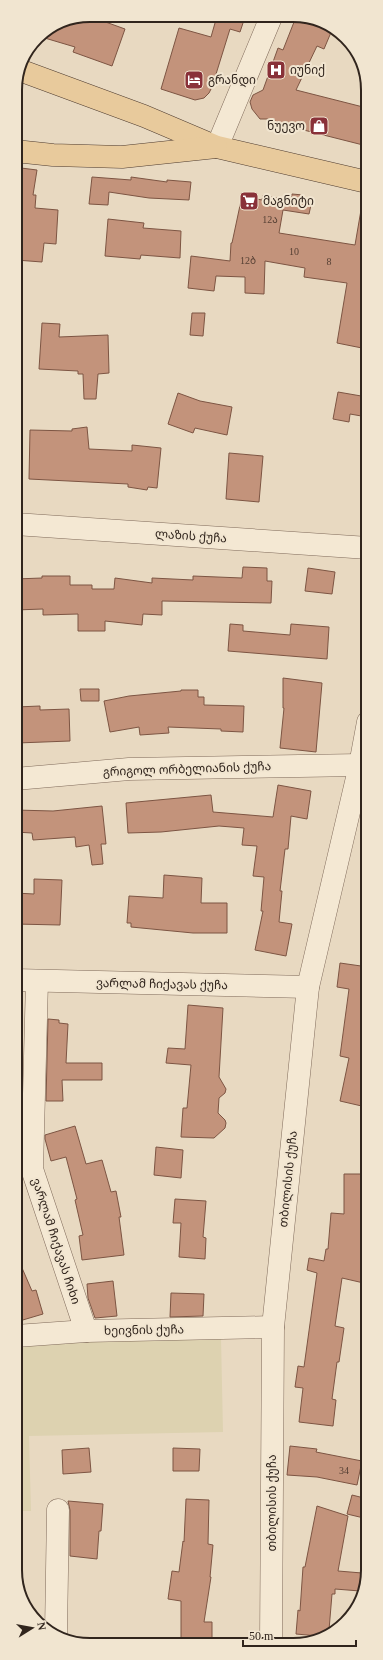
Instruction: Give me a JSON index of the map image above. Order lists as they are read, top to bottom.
{
  "streets": {
    "street": [
      "ლაზის ქუჩა",
      "გრიგოლ ორბელიანის ქუჩა",
      "ვარლამ ჩიქავას ქუჩა",
      "თბილისის ქუჩა",
      "ვარლამ ჩიქავას ჩიხი",
      "ხეივნის ქუჩა"
    ]
  },
  "crossings": [
    ["გრიგოლ ორბელიანის ქუჩა", "თბილისის ქუჩა"],
    ["ვარლამ ჩიქავას ქუჩა", "თბილისის ქუჩა"],
    ["ვარლამ ჩიქავას ქუჩა", "ვარლამ ჩიქავას ჩიხი"],
    ["თბილისის ქუჩა", "ხეივნის ქუჩა"],
    ["ვარლამ ჩიქავას ჩიხი", "ხეივნის ქუჩა"]
  ],
  "places": {
    "hospital": ["იუნიქ"],
    "hotel": ["გრანდი"],
    "shop": ["ნუევო"],
    "supermarket": ["მაგნიტი"]
  },
  "house_numbers": [
    "12ა",
    "10",
    "12ბ",
    "8",
    "34"
  ],
  "scale_bar": "50 m",
  "north": "right"
}
